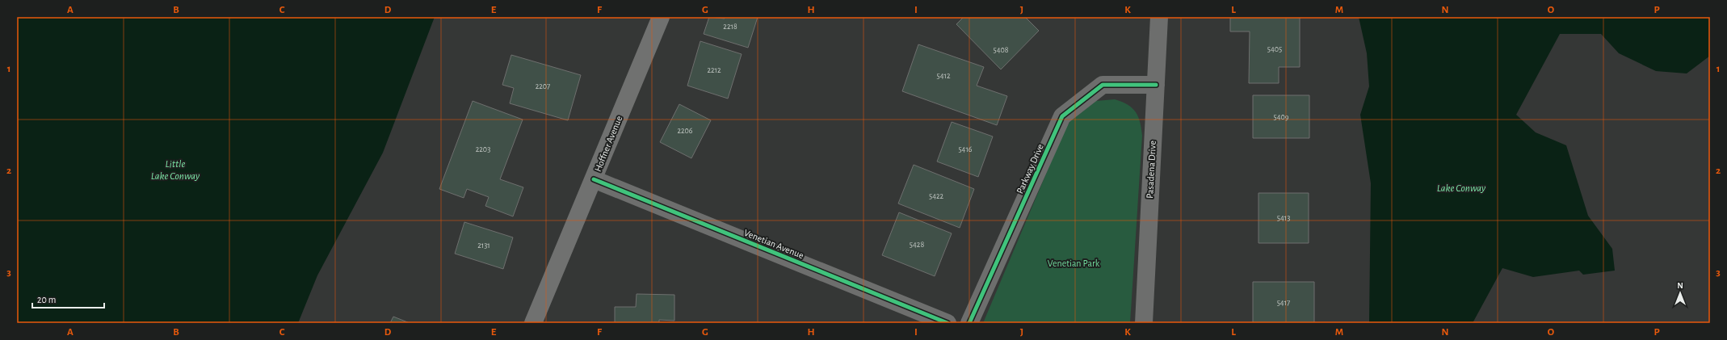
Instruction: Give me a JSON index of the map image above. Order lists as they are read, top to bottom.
{
  "streets": {
    "main road": ["Hoffner Avenue"],
    "street": ["Parkway Drive", "Pasadena Drive", "Venetian Avenue"]
  },
  "crossings": [
    ["Hoffner Avenue", "Venetian Avenue"],
    ["Parkway Drive", "Pasadena Drive"]
  ],
  "water": ["Little Lake Conway", "Lake Conway"],
  "parks": ["Venetian Park"],
  "house_numbers": [
    "2218",
    "5405",
    "5408",
    "2212",
    "5412",
    "2207",
    "5409",
    "2206",
    "2203",
    "5416",
    "5422",
    "5413",
    "5428",
    "2131",
    "5417"
  ],
  "scale_bar": "20 m",
  "north": "top",
  "grid": {
    "columns": [
      "A",
      "B",
      "C",
      "D",
      "E",
      "F",
      "G",
      "H",
      "I",
      "J",
      "K",
      "L",
      "M",
      "N",
      "O",
      "P"
    ],
    "rows": ["1", "2", "3"]
  }
}
